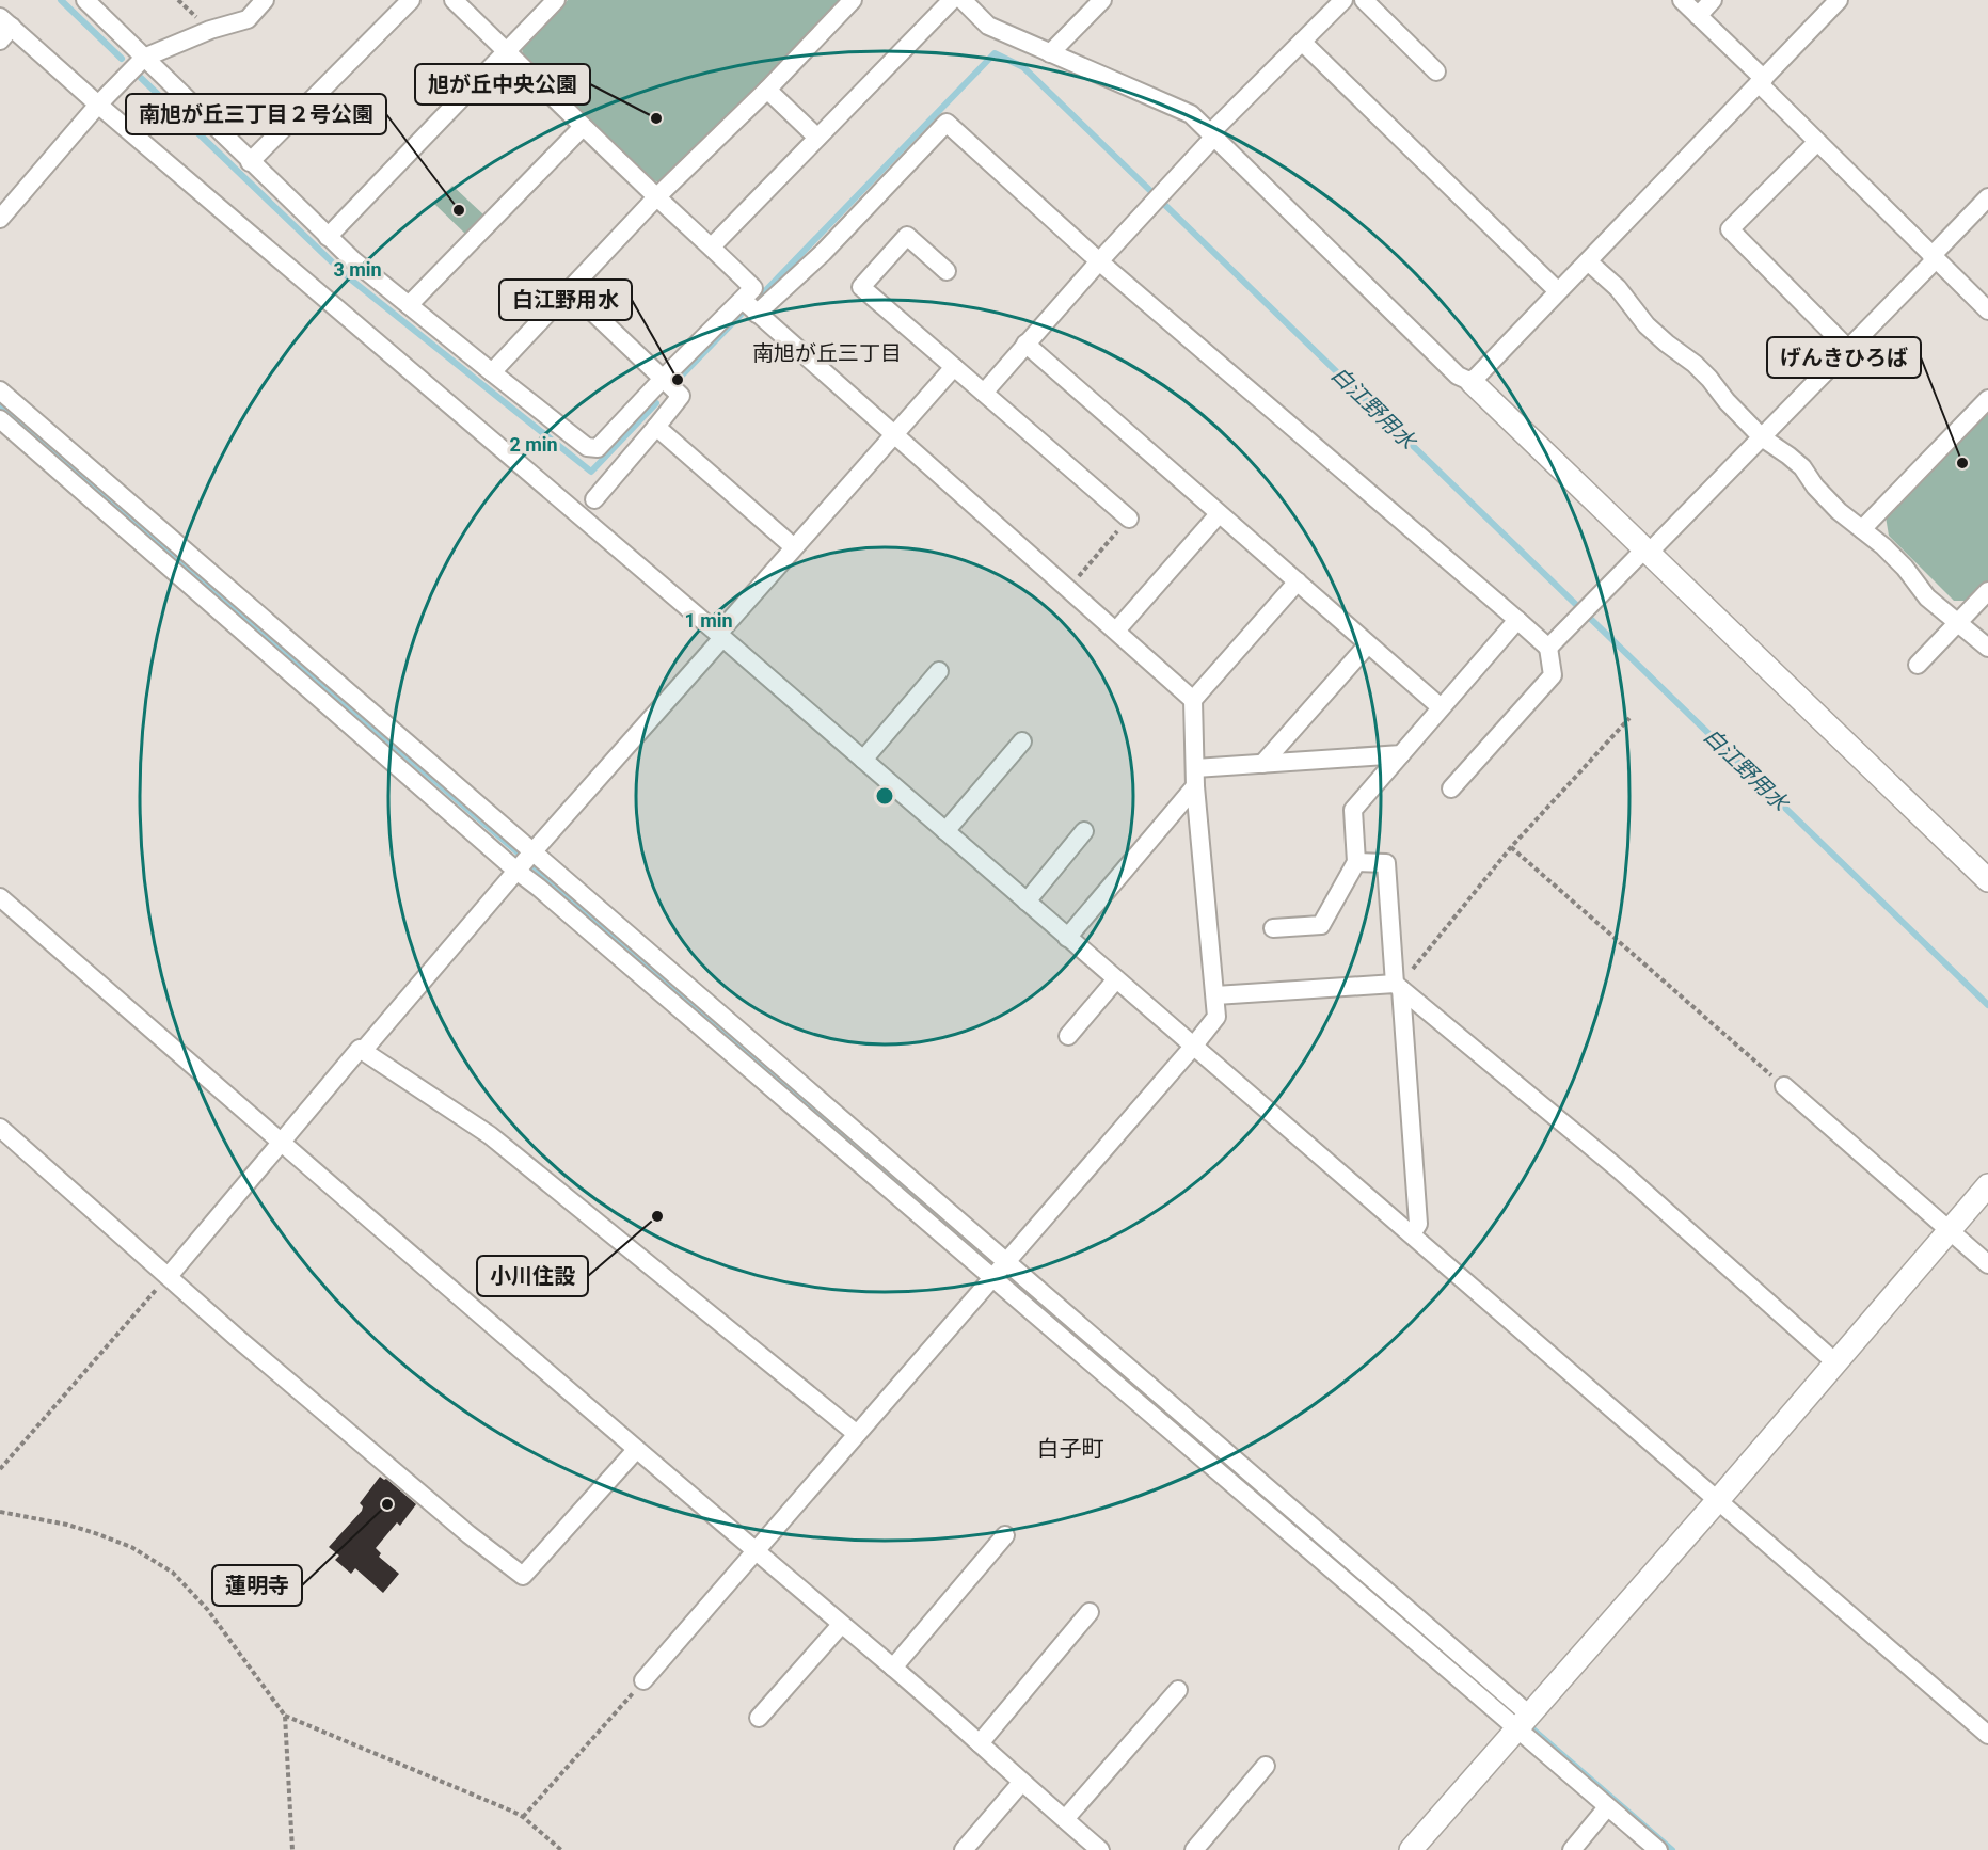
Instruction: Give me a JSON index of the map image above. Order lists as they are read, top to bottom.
{
  "districts": ["南旭が丘三丁目", "白子町"],
  "water": ["白江野用水"],
  "places": [
    "旭が丘中央公園",
    "南旭が丘三丁目２号公園",
    "白江野用水",
    "げんきひろば",
    "小川住設",
    "蓮明寺"
  ],
  "rings": ["3 min", "2 min", "1 min"]
}
